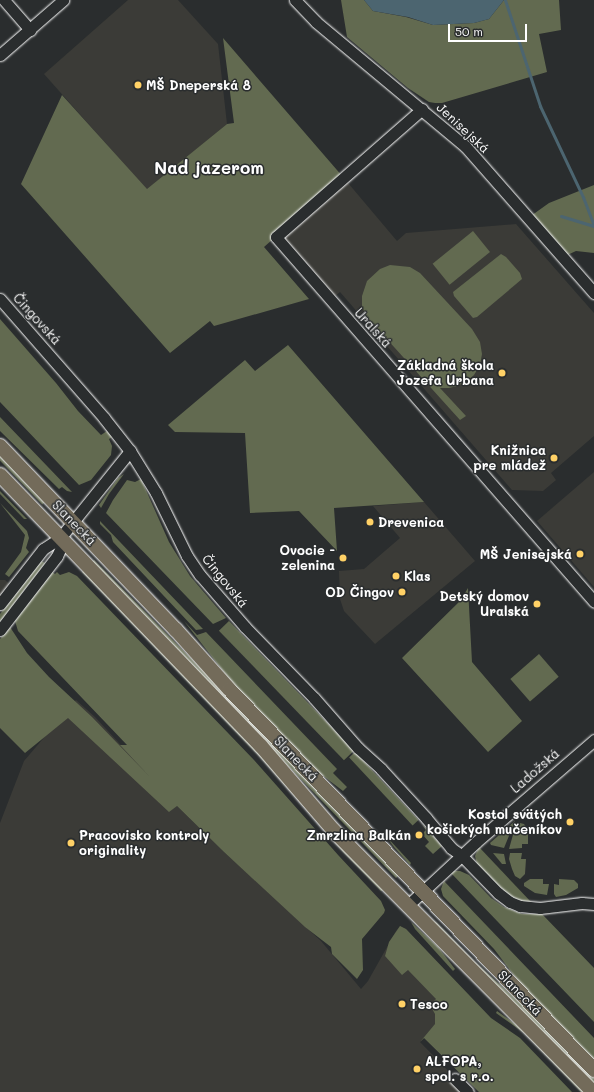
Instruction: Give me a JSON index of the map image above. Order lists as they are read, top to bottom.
{
  "streets": {
    "main road": ["Slanecká"],
    "street": [
      "Jenisejská",
      "Čingovská",
      "Uralská",
      "Ladožská"
    ]
  },
  "crossings": [
    ["Jenisejská", "Uralská"],
    ["Čingovská", "Ladožská"],
    ["Slanecká", "Ladožská"]
  ],
  "districts": ["Nad jazerom"],
  "places": [
    "MŠ Dneperská 8",
    "Základná škola Jozefa Urbana",
    "Knižnica pre mládež",
    "Drevenica",
    "MŠ Jenisejská",
    "Ovocie - zelenina",
    "Klas",
    "OD Čingov",
    "Detský domov Uralská",
    "Kostol svätých košických mučeníkov",
    "Zmrzlina Balkán",
    "Pracovisko kontroly originality",
    "Tesco",
    "ALFOPA, spol. s r.o."
  ],
  "scale_bar": "50 m"
}
